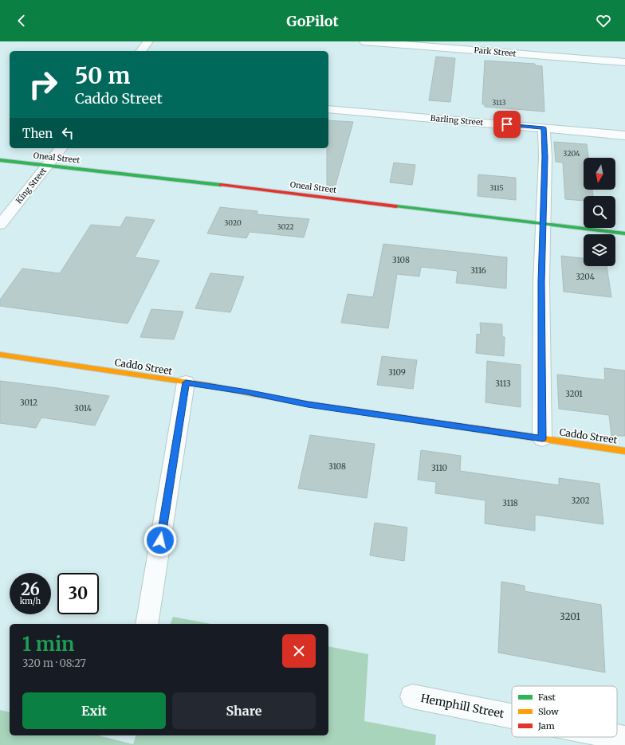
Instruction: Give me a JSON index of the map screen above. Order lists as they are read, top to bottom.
{
  "streets": {
    "street": [
      "Park Street",
      "Barling Street",
      "Oneal Street",
      "King Street",
      "Caddo Street",
      "Hemphill Street"
    ]
  },
  "crossings": [
    ["Oneal Street", "King Street"]
  ],
  "house_numbers": [
    "3113",
    "3204",
    "3115",
    "3020",
    "3022",
    "3108",
    "3116",
    "3204",
    "3109",
    "3113",
    "3201",
    "3012",
    "3014",
    "3108",
    "3110",
    "3202",
    "3118",
    "3201"
  ],
  "legend": ["Fast", "Slow", "Jam"],
  "north": "bottom",
  "page": {
    "header": "GoPilot",
    "turn": ["50 m", "Caddo Street"],
    "then": "Then",
    "speed": "26 km/h",
    "limit": "30",
    "heading": ["1 min", "320 m · 08:27"],
    "buttons": ["Exit", "Share"]
  }
}
